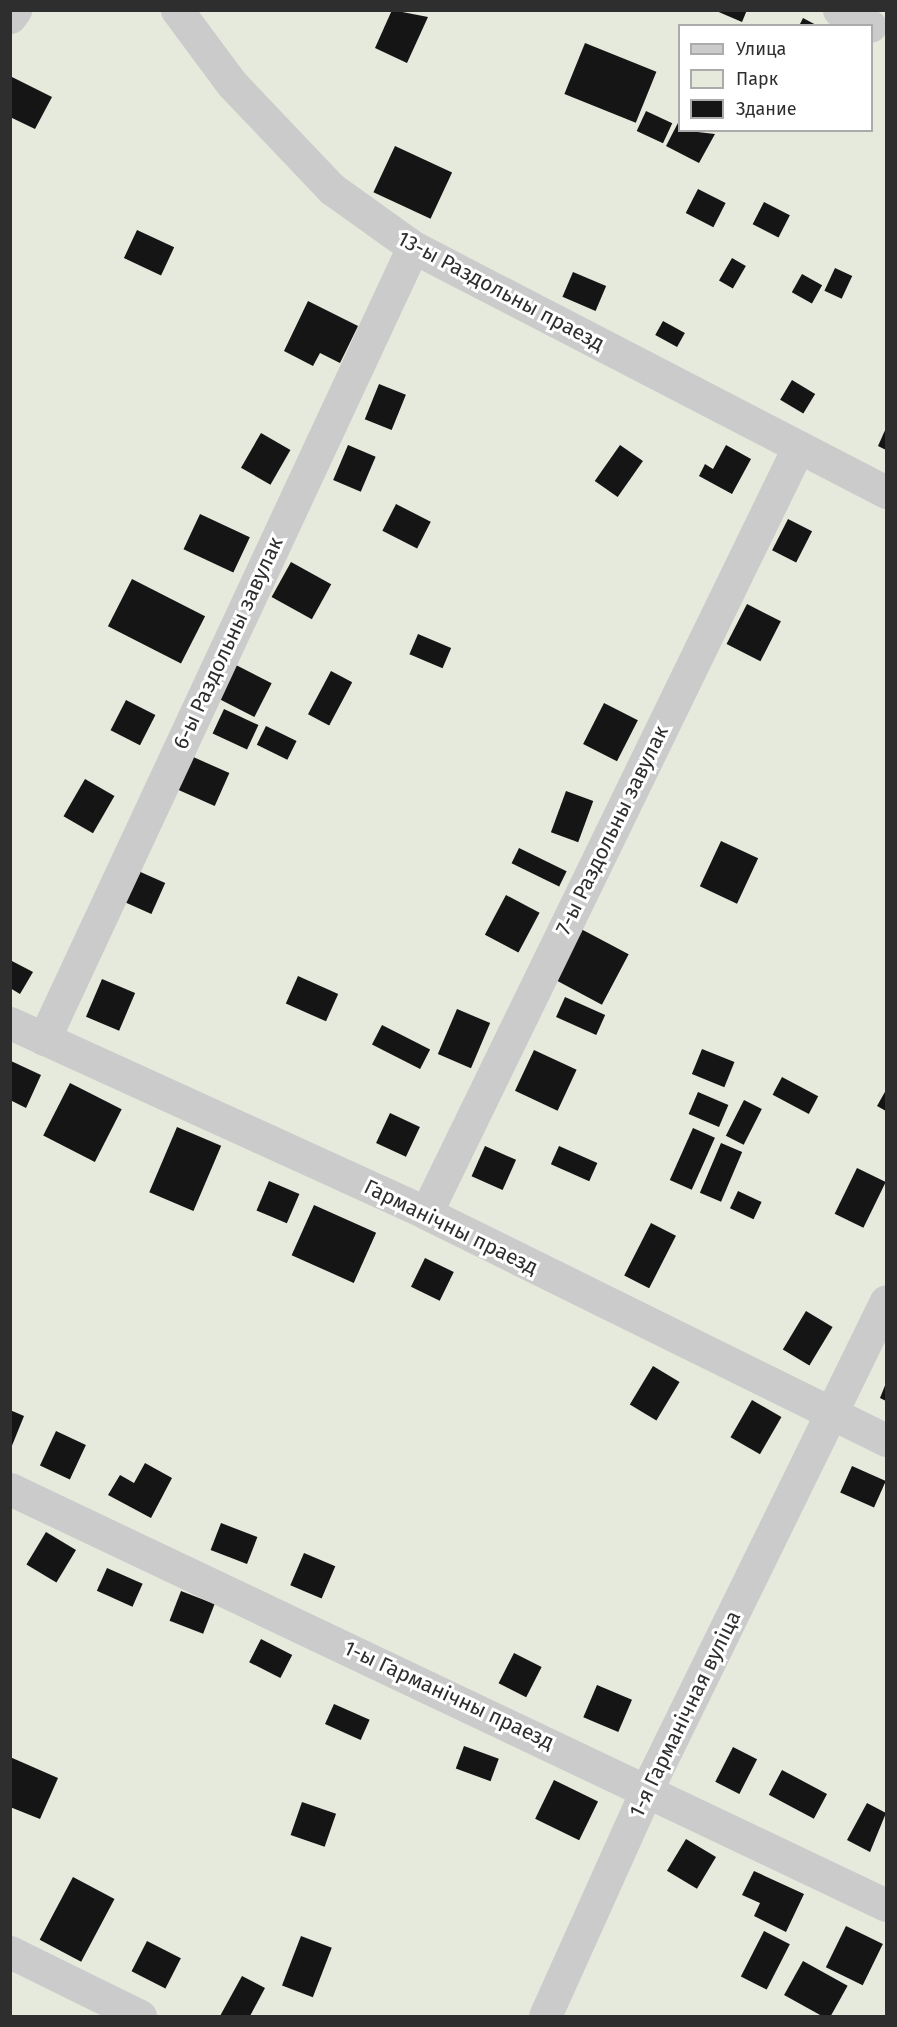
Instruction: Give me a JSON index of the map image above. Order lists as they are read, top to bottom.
{
  "streets": {
    "lane": [
      "13-ы Раздольны праезд",
      "6-ы Раздольны завулак",
      "7-ы Раздольны завулак",
      "Гарманічны праезд",
      "1-ы Гарманічны праезд",
      "1-я Гарманічная вуліца"
    ]
  },
  "crossings": [
    ["13-ы Раздольны праезд", "6-ы Раздольны завулак"],
    ["13-ы Раздольны праезд", "7-ы Раздольны завулак"],
    ["6-ы Раздольны завулак", "Гарманічны праезд"],
    ["7-ы Раздольны завулак", "Гарманічны праезд"],
    ["Гарманічны праезд", "1-я Гарманічная вуліца"],
    ["1-ы Гарманічны праезд", "1-я Гарманічная вуліца"]
  ],
  "legend": ["Улица", "Парк", "Здание"]
}
